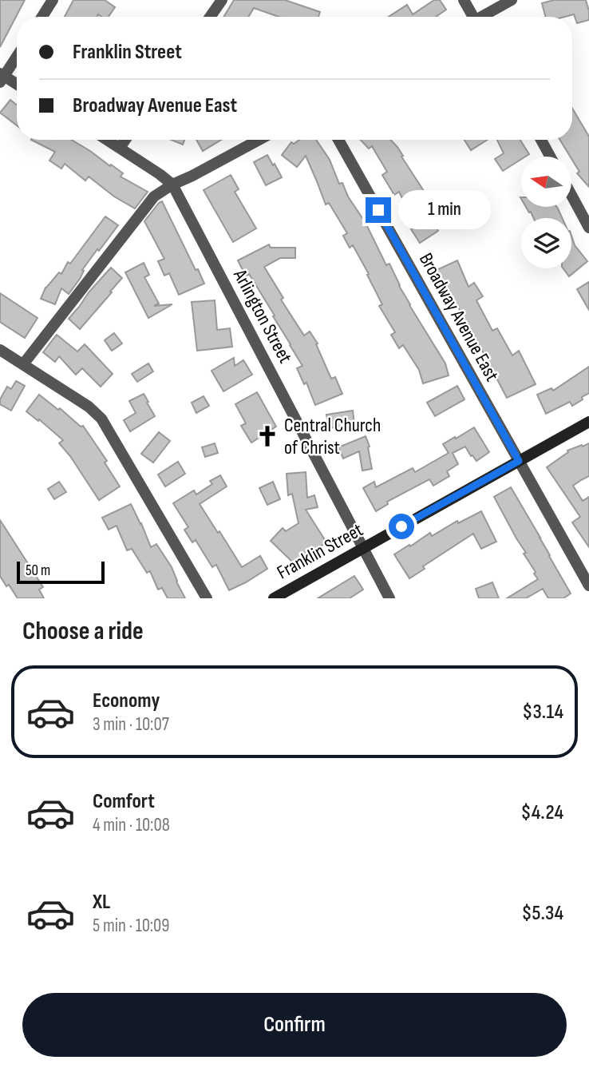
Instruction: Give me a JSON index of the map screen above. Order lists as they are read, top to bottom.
{
  "streets": {
    "street": ["Arlington Street", "Broadway Avenue East", "Franklin Street"]
  },
  "crossings": [
    ["Arlington Street", "Franklin Street"],
    ["Broadway Avenue East", "Franklin Street"]
  ],
  "places": {
    "church": ["Central Church of Christ"]
  },
  "scale_bar": "50 m",
  "north": "left",
  "page": {
    "banner": ["Franklin Street", "Broadway Avenue East"],
    "bubble": "1 min",
    "scale": "50 m",
    "heading": "Choose a ride",
    "list": [
      {
        "name": "Economy",
        "note": "3 min · 10:07",
        "value": "$3.14"
      },
      {
        "name": "Comfort",
        "note": "4 min · 10:08",
        "value": "$4.24"
      },
      {
        "name": "XL",
        "note": "5 min · 10:09",
        "value": "$5.34"
      }
    ],
    "buttons": "Confirm"
  }
}
